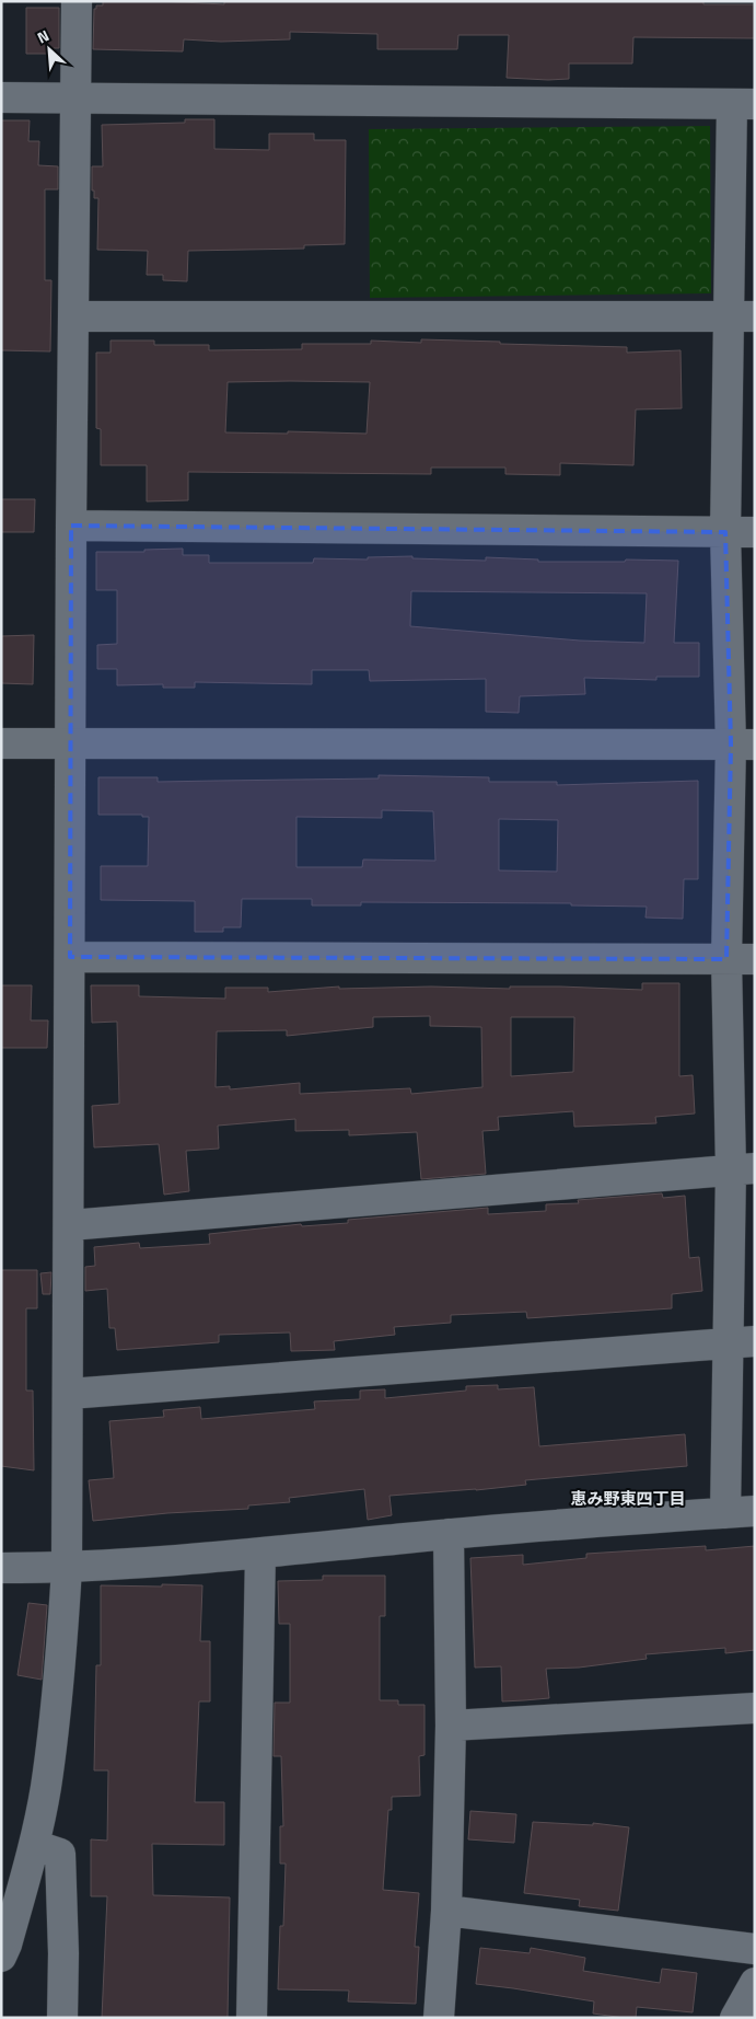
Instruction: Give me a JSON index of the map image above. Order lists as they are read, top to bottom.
{
  "districts": ["恵み野東四丁目"],
  "north": "top left"
}
